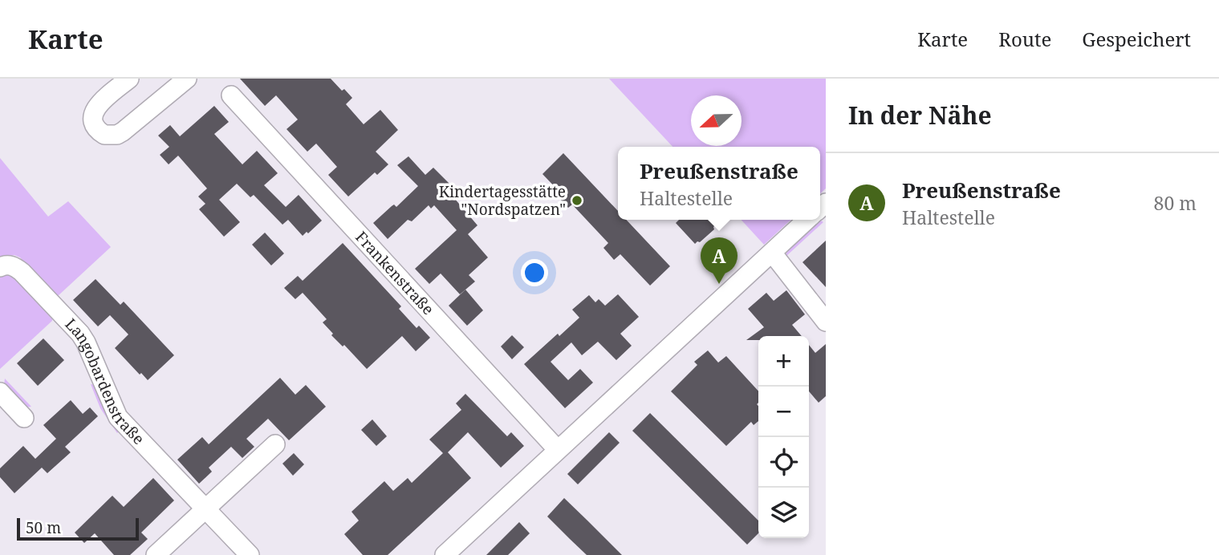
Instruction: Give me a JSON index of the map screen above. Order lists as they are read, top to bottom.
{
  "streets": {
    "street": ["Frankenstraße", "Langobardenstraße"]
  },
  "places": ["Kindertagesstätte \"Nordspatzen\""],
  "scale_bar": "50 m",
  "north": "left",
  "page": {
    "header": "Karte",
    "nav": ["Karte", "Route", "Gespeichert"],
    "heading": "In der Nähe",
    "popup": ["Preußenstraße", "Haltestelle"],
    "list": [
      {
        "mark": "A",
        "name": "Preußenstraße",
        "note": "Haltestelle",
        "value": "80 m"
      }
    ],
    "pins": "A",
    "map_buttons": ["+", "−"],
    "scale": "50 m"
  }
}
